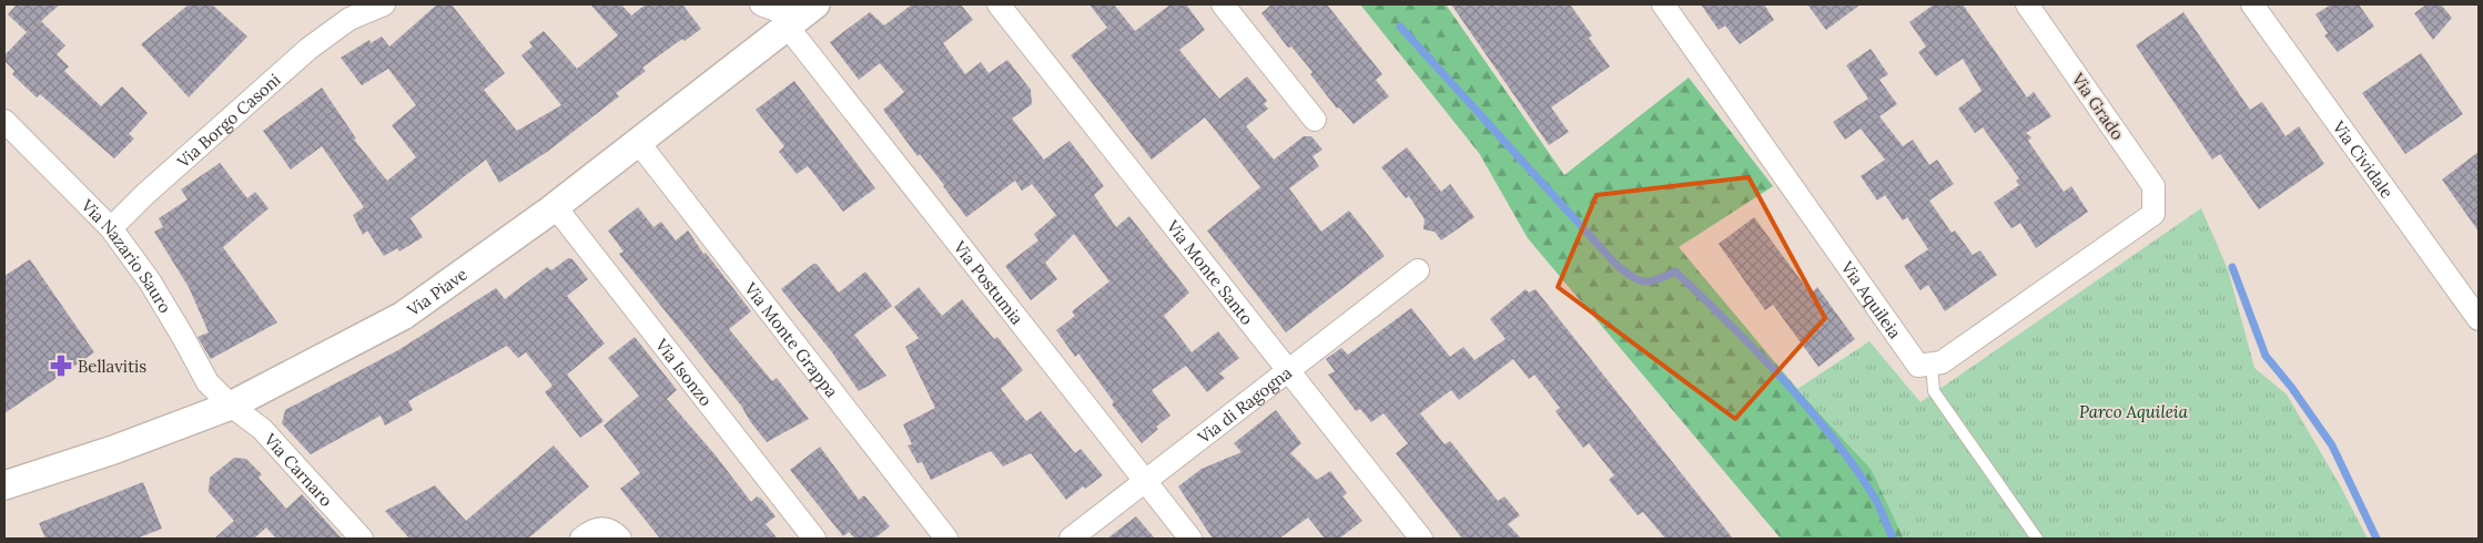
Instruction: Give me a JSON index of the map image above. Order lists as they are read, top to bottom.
{
  "streets": {
    "street": [
      "Via Grado",
      "Via Borgo Casoni",
      "Via Cividale",
      "Via Nazario Sauro",
      "Via Monte Santo",
      "Via Postumia",
      "Via Piave",
      "Via Aquileia",
      "Via Monte Grappa",
      "Via Isonzo",
      "Via di Ragogna",
      "Via Carnaro"
    ]
  },
  "crossings": [
    ["Via Grado", "Via Aquileia"],
    ["Via Borgo Casoni", "Via Nazario Sauro"],
    ["Via Nazario Sauro", "Via Piave"],
    ["Via Nazario Sauro", "Via Carnaro"],
    ["Via Monte Santo", "Via di Ragogna"],
    ["Via Postumia", "Via Piave"],
    ["Via Postumia", "Via di Ragogna"],
    ["Via Piave", "Via Monte Grappa"],
    ["Via Piave", "Via Isonzo"],
    ["Via Piave", "Via Carnaro"]
  ],
  "parks": ["Parco Aquileia"],
  "places": {
    "pharmacy": ["Bellavitis"]
  }
}
